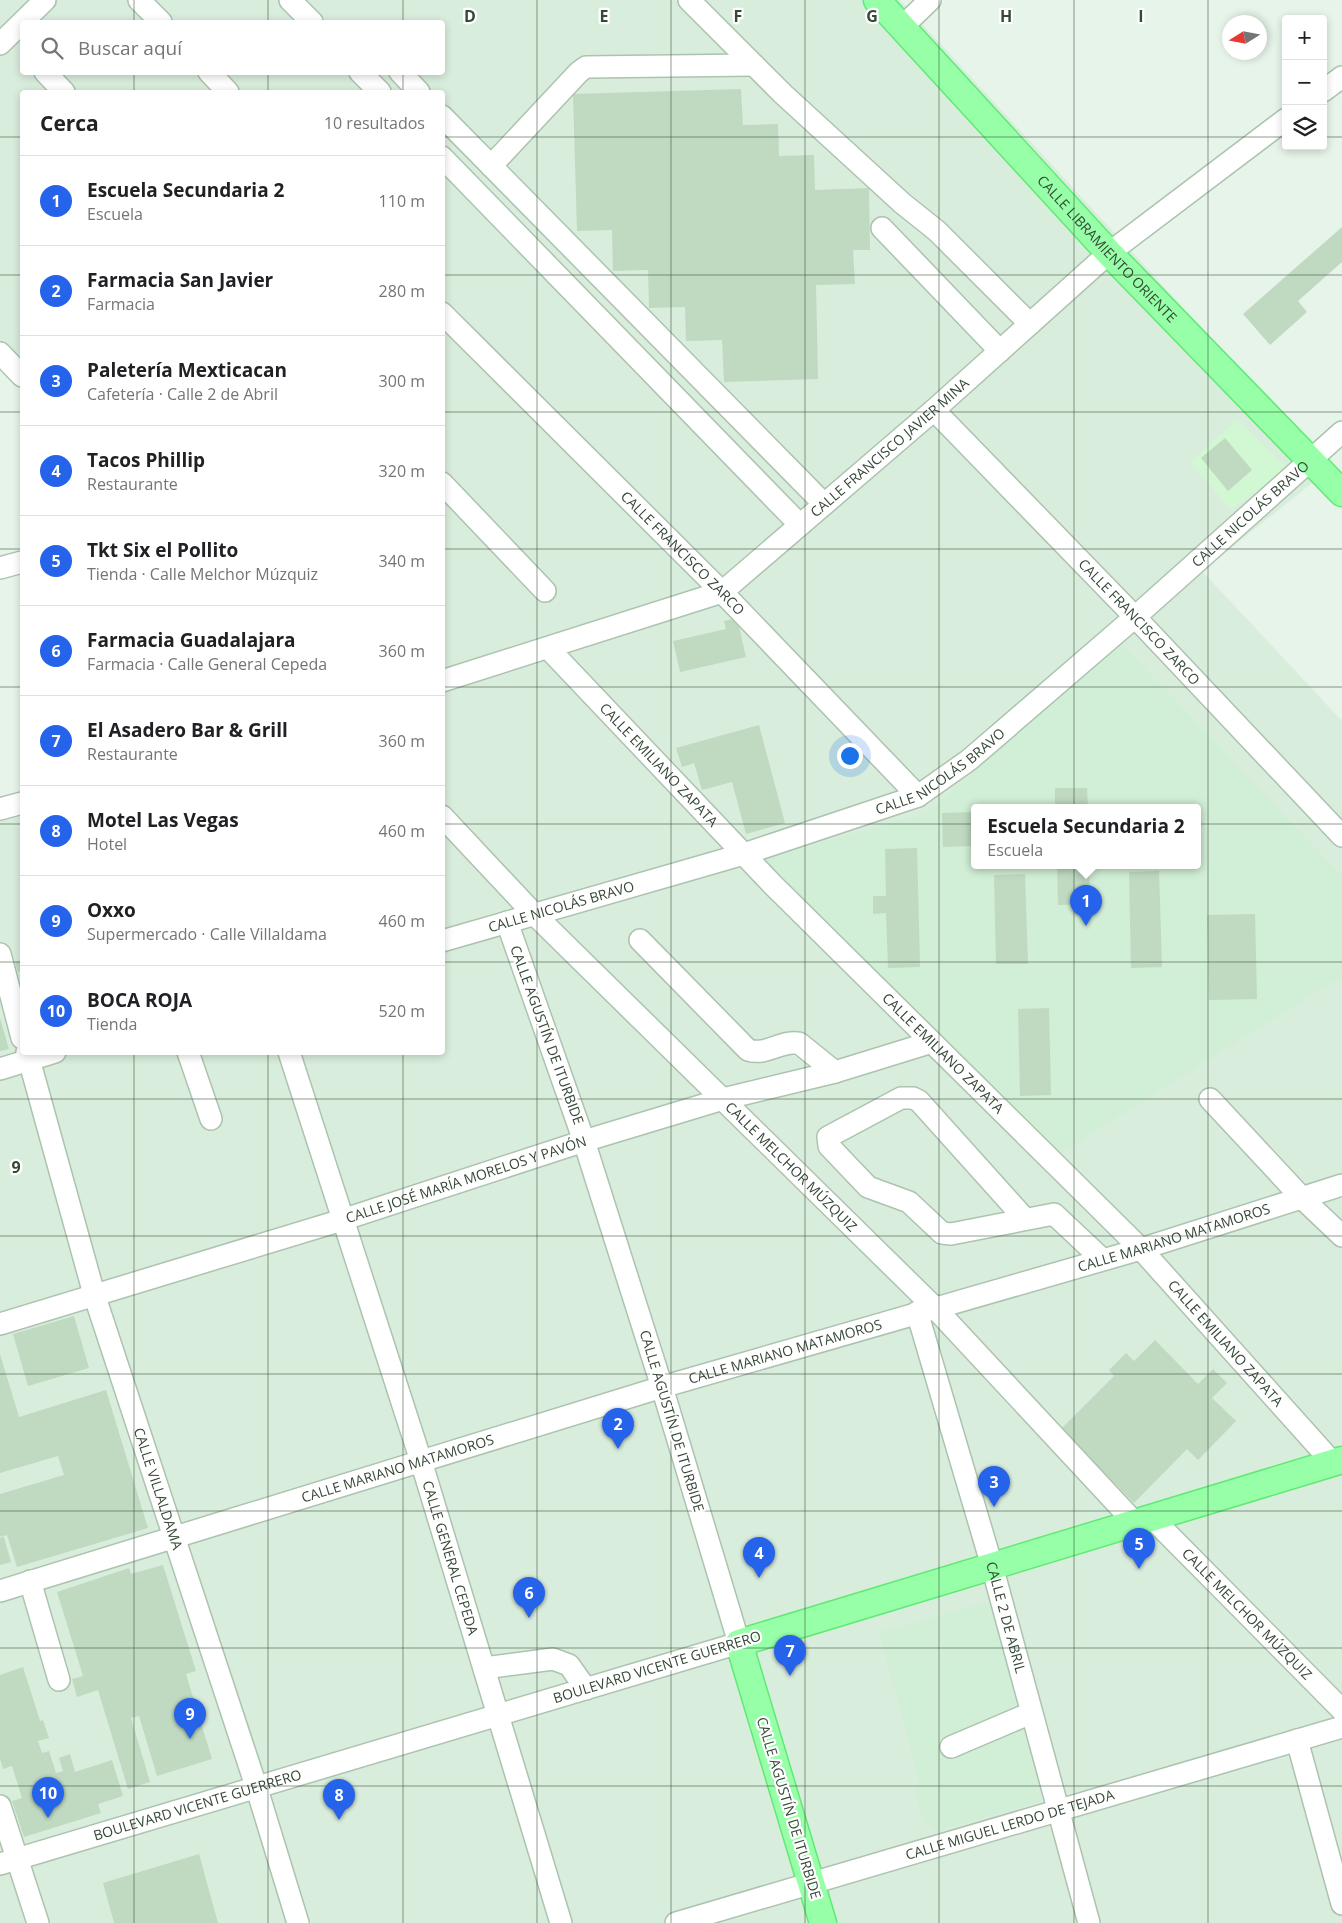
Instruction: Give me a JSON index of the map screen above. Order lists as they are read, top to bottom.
{
  "streets": {
    "main road": ["CALLE LIBRAMIENTO ORIENTE", "CALLE AGUSTÍN DE ITURBIDE", "BOULEVARD VICENTE GUERRERO"],
    "street": [
      "CALLE FRANCISCO JAVIER MINA",
      "CALLE NICOLÁS BRAVO",
      "CALLE FRANCISCO ZARCO",
      "CALLE EMILIANO ZAPATA",
      "CALLE MELCHOR MÚZQUIZ",
      "CALLE JOSÉ MARÍA MORELOS Y PAVÓN",
      "CALLE MARIANO MATAMOROS",
      "CALLE VILLALDAMA",
      "CALLE GENERAL CEPEDA",
      "CALLE 2 DE ABRIL",
      "CALLE MIGUEL LERDO DE TEJADA"
    ]
  },
  "crossings": [
    ["CALLE LIBRAMIENTO ORIENTE", "CALLE FRANCISCO JAVIER MINA"],
    ["CALLE LIBRAMIENTO ORIENTE", "CALLE NICOLÁS BRAVO"],
    ["CALLE FRANCISCO JAVIER MINA", "CALLE FRANCISCO ZARCO"],
    ["CALLE FRANCISCO JAVIER MINA", "CALLE EMILIANO ZAPATA"],
    ["CALLE NICOLÁS BRAVO", "CALLE FRANCISCO ZARCO"],
    ["CALLE NICOLÁS BRAVO", "CALLE EMILIANO ZAPATA"],
    ["CALLE NICOLÁS BRAVO", "CALLE AGUSTÍN DE ITURBIDE"],
    ["CALLE NICOLÁS BRAVO", "CALLE MELCHOR MÚZQUIZ"],
    ["CALLE EMILIANO ZAPATA", "CALLE JOSÉ MARÍA MORELOS Y PAVÓN"],
    ["CALLE EMILIANO ZAPATA", "CALLE MARIANO MATAMOROS"],
    ["CALLE EMILIANO ZAPATA", "BOULEVARD VICENTE GUERRERO"],
    ["CALLE AGUSTÍN DE ITURBIDE", "CALLE JOSÉ MARÍA MORELOS Y PAVÓN"],
    ["CALLE AGUSTÍN DE ITURBIDE", "CALLE MARIANO MATAMOROS"],
    ["CALLE AGUSTÍN DE ITURBIDE", "BOULEVARD VICENTE GUERRERO"],
    ["CALLE AGUSTÍN DE ITURBIDE", "CALLE MIGUEL LERDO DE TEJADA"],
    ["CALLE MELCHOR MÚZQUIZ", "CALLE JOSÉ MARÍA MORELOS Y PAVÓN"],
    ["CALLE MELCHOR MÚZQUIZ", "CALLE MARIANO MATAMOROS"],
    ["CALLE MELCHOR MÚZQUIZ", "CALLE 2 DE ABRIL"],
    ["CALLE MELCHOR MÚZQUIZ", "BOULEVARD VICENTE GUERRERO"],
    ["CALLE JOSÉ MARÍA MORELOS Y PAVÓN", "CALLE VILLALDAMA"],
    ["CALLE JOSÉ MARÍA MORELOS Y PAVÓN", "CALLE GENERAL CEPEDA"],
    ["CALLE MARIANO MATAMOROS", "CALLE VILLALDAMA"],
    ["CALLE MARIANO MATAMOROS", "CALLE GENERAL CEPEDA"],
    ["CALLE MARIANO MATAMOROS", "CALLE 2 DE ABRIL"],
    ["CALLE VILLALDAMA", "BOULEVARD VICENTE GUERRERO"],
    ["CALLE GENERAL CEPEDA", "BOULEVARD VICENTE GUERRERO"],
    ["CALLE 2 DE ABRIL", "BOULEVARD VICENTE GUERRERO"],
    ["CALLE 2 DE ABRIL", "CALLE MIGUEL LERDO DE TEJADA"]
  ],
  "north": "left",
  "page": {
    "map_buttons": ["+", "−"],
    "search": "Buscar aquí",
    "heading": ["Cerca", "10 resultados"],
    "list": [
      {
        "mark": "1",
        "name": "Escuela Secundaria 2",
        "note": "Escuela",
        "value": "110 m"
      },
      {
        "mark": "2",
        "name": "Farmacia San Javier",
        "note": "Farmacia",
        "value": "280 m"
      },
      {
        "mark": "3",
        "name": "Paletería Mexticacan",
        "note": "Cafetería · Calle 2 de Abril",
        "value": "300 m"
      },
      {
        "mark": "4",
        "name": "Tacos Phillip",
        "note": "Restaurante",
        "value": "320 m"
      },
      {
        "mark": "5",
        "name": "Tkt Six el Pollito",
        "note": "Tienda · Calle Melchor Múzquiz",
        "value": "340 m"
      },
      {
        "mark": "6",
        "name": "Farmacia Guadalajara",
        "note": "Farmacia · Calle General Cepeda",
        "value": "360 m"
      },
      {
        "mark": "7",
        "name": "El Asadero Bar & Grill",
        "note": "Restaurante",
        "value": "360 m"
      },
      {
        "mark": "8",
        "name": "Motel Las Vegas",
        "note": "Hotel",
        "value": "460 m"
      },
      {
        "mark": "9",
        "name": "Oxxo",
        "note": "Supermercado · Calle Villaldama",
        "value": "460 m"
      },
      {
        "mark": "10",
        "name": "BOCA ROJA",
        "note": "Tienda",
        "value": "520 m"
      }
    ],
    "popup": ["Escuela Secundaria 2", "Escuela"],
    "pins": [
      "1",
      "2",
      "3",
      "5",
      "4",
      "6",
      "7",
      "9",
      "10",
      "8"
    ]
  },
  "grid": {
    "columns": [
      "D",
      "E",
      "F",
      "G",
      "H",
      "I"
    ],
    "rows": ["9"]
  }
}
